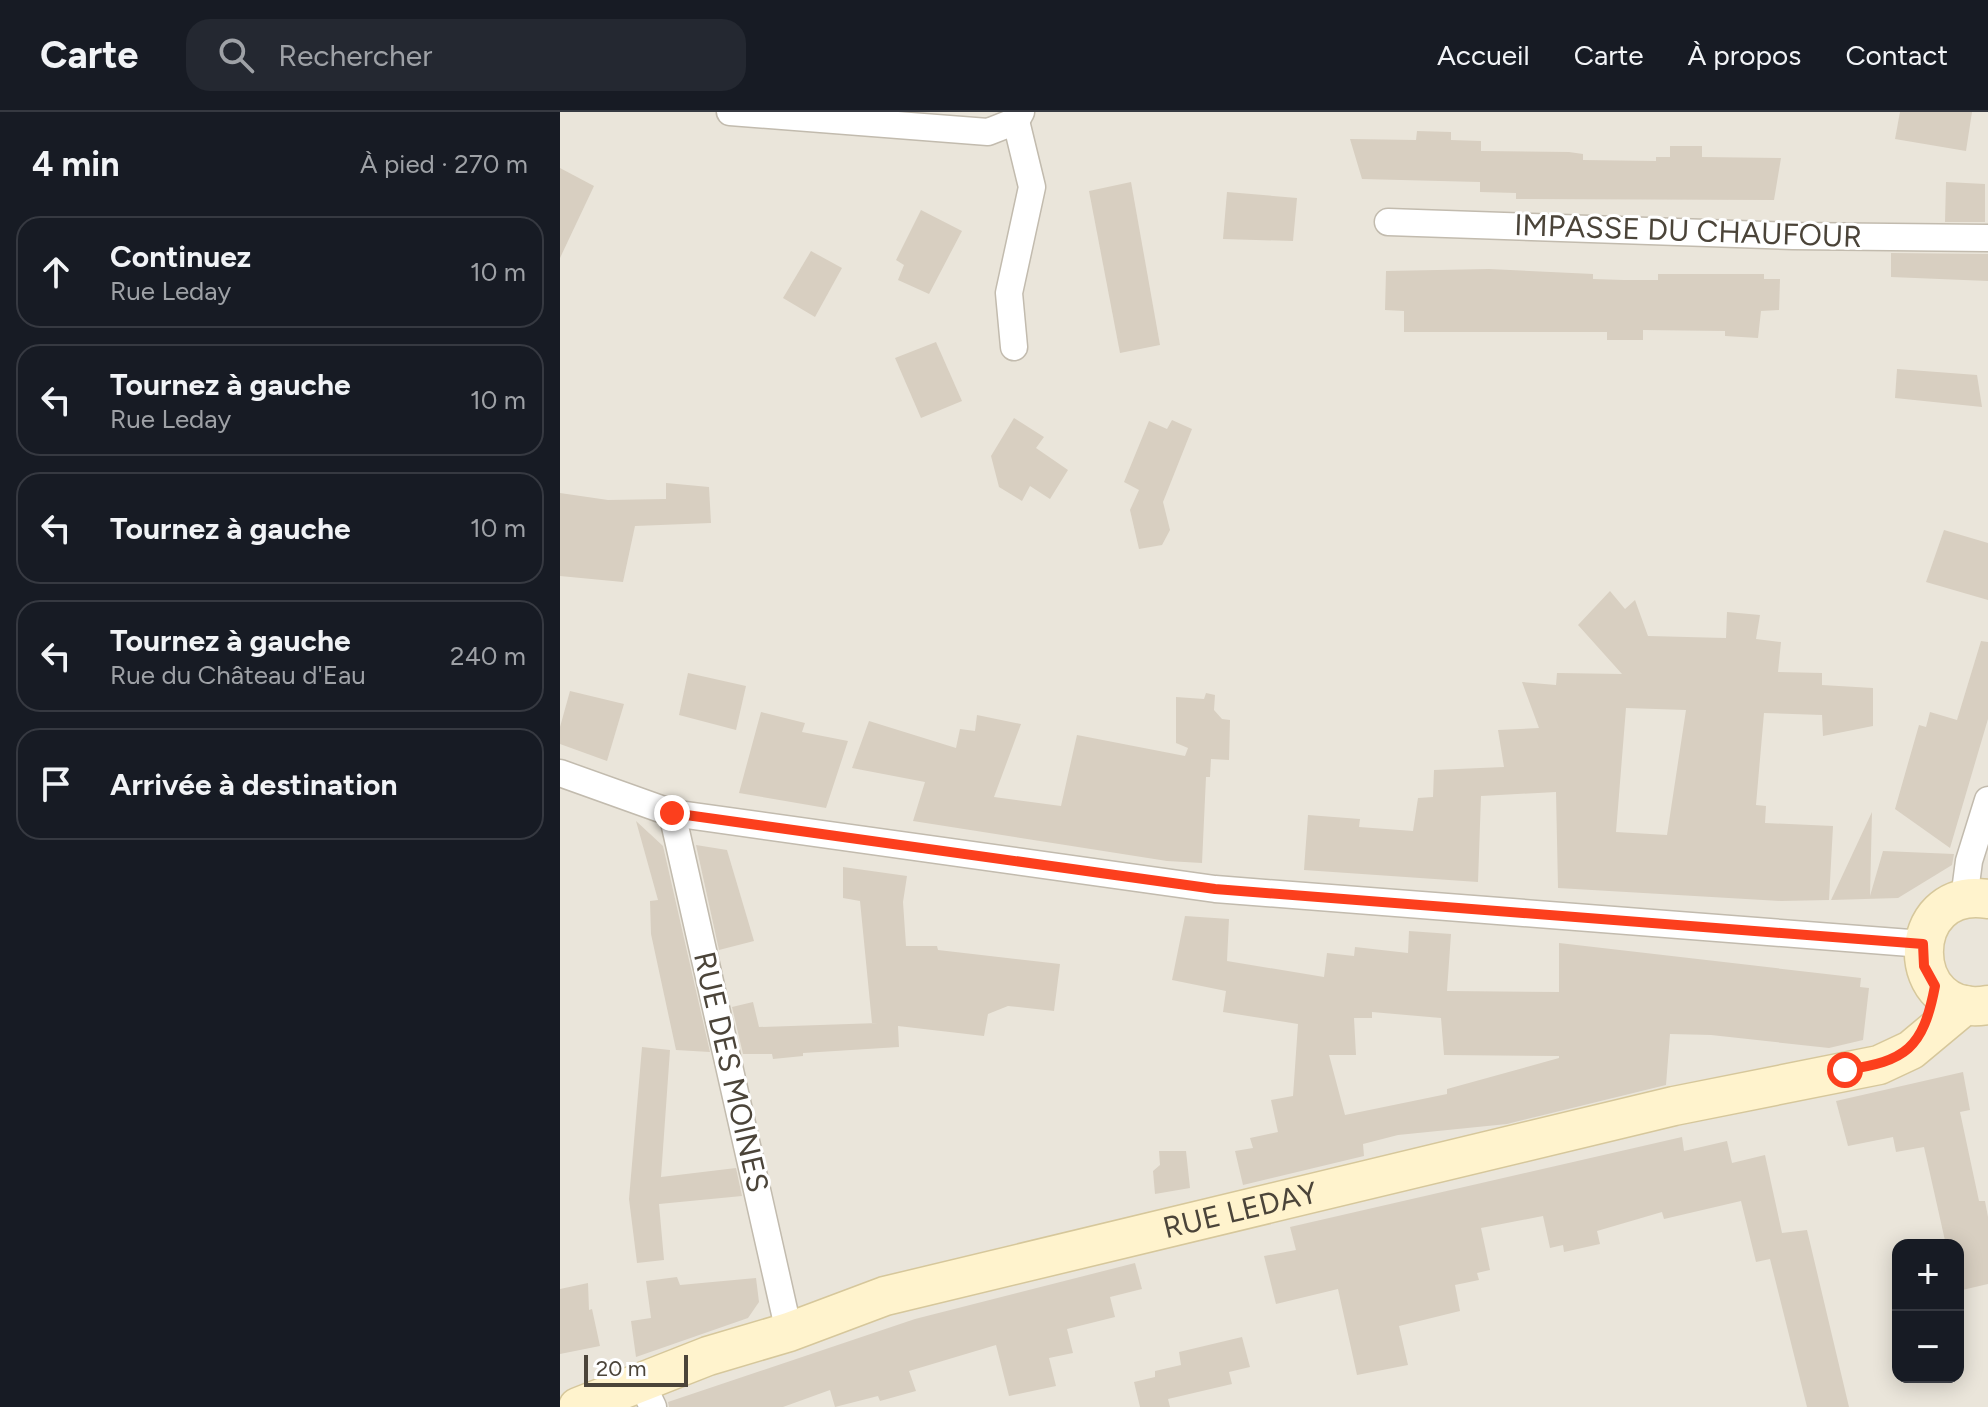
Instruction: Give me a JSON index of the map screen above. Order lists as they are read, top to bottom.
{
  "streets": {
    "main road": ["RUE LEDAY"],
    "street": ["IMPASSE DU CHAUFOUR", "RUE DES MOINES"]
  },
  "crossings": [
    ["RUE DES MOINES", "RUE LEDAY"]
  ],
  "scale_bar": "20 m",
  "page": {
    "header": "Carte",
    "search": "Rechercher",
    "nav": [
      "Accueil",
      "Carte",
      "À propos",
      "Contact"
    ],
    "heading": ["4 min", "À pied · 270 m"],
    "list": [
      ["Continuez", "Rue Leday", "10 m"],
      ["Tournez à gauche", "Rue Leday", "10 m"],
      ["Tournez à gauche", "10 m"],
      ["Tournez à gauche", "Rue du Château d'Eau", "240 m"],
      "Arrivée à destination"
    ],
    "map_buttons": ["+", "−"],
    "scale": "20 m"
  }
}
